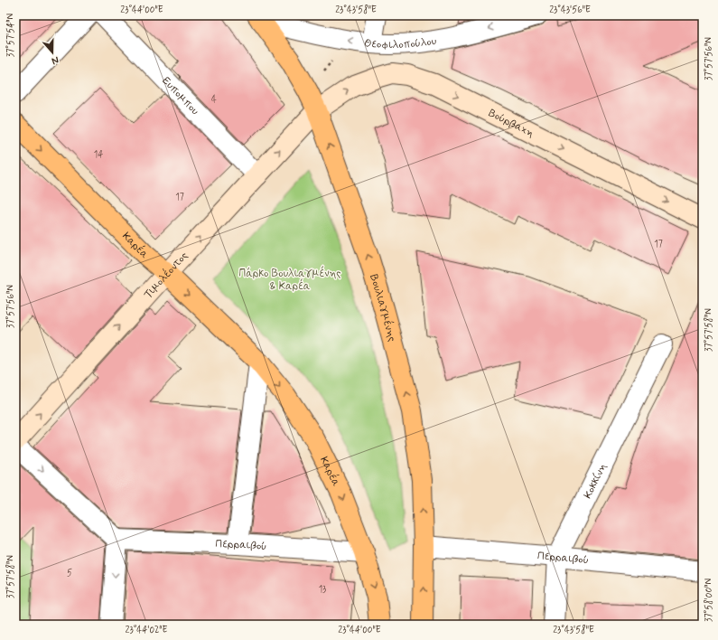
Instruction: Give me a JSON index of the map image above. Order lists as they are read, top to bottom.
{
  "streets": {
    "main road": ["Καρέα", "Βουλιαγμένης"],
    "street": [
      "Θεοφιλοπούλου",
      "Ευπομπου",
      "Βούρβαχη",
      "Τιμολέοντος",
      "Κοκκίνη",
      "Περραιβού"
    ]
  },
  "crossings": [
    ["Θεοφιλοπούλου", "Βουλιαγμένης"],
    ["Ευπομπου", "Τιμολέοντος"],
    ["Βούρβαχη", "Τιμολέοντος"],
    ["Βούρβαχη", "Βουλιαγμένης"],
    ["Καρέα", "Τιμολέοντος"],
    ["Καρέα", "Περραιβού"],
    ["Τιμολέοντος", "Βουλιαγμένης"],
    ["Βουλιαγμένης", "Περραιβού"],
    ["Κοκκίνη", "Περραιβού"]
  ],
  "one_way": [
    "Θεοφιλοπούλου",
    "Βούρβαχη",
    "Καρέα",
    "Τιμολέοντος",
    "Βουλιαγμένης"
  ],
  "parks": ["Πάρκο Βουλιαγμένης & Καρέα"],
  "house_numbers": [
    "4",
    "14",
    "17",
    "17",
    "5",
    "13"
  ],
  "north": "bottom",
  "coordinates": [
    "23°44'00\"E",
    "23°43'58\"E",
    "23°43'56\"E",
    "37°57'54\"N",
    "37°57'56\"N",
    "37°57'58\"N",
    "37°58'00\"N",
    "23°44'02\"E"
  ]
}
